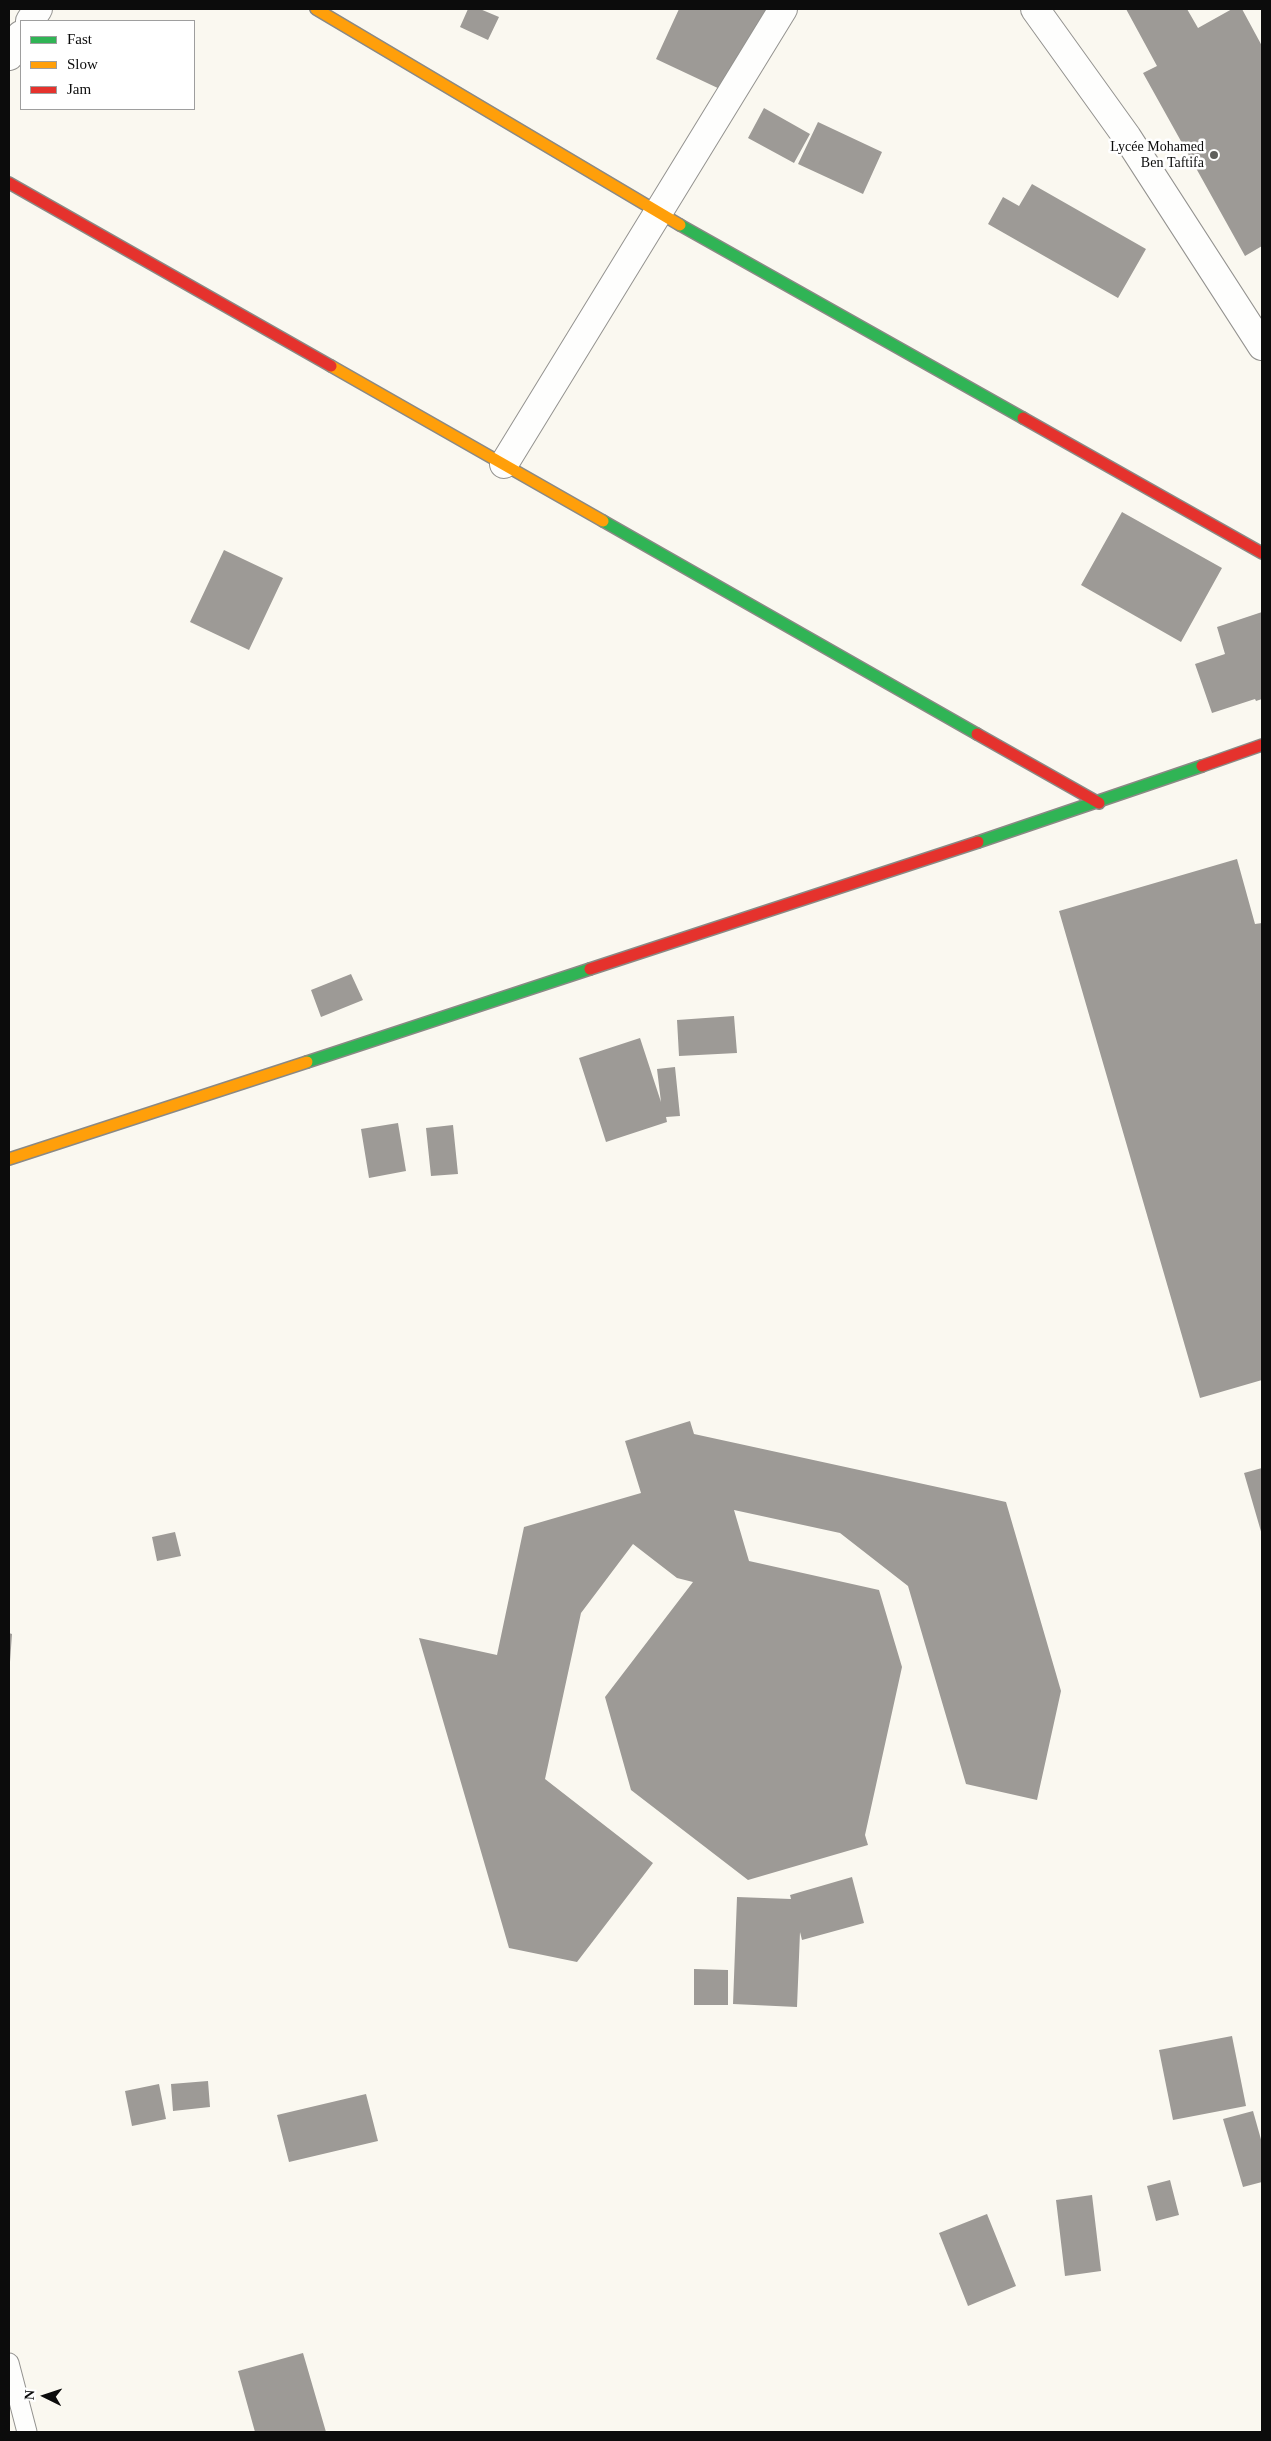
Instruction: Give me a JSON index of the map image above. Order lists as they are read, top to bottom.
{
  "places": ["Lycée Mohamed Ben Taftifa"],
  "legend": ["Fast", "Slow", "Jam"],
  "north": "left"
}
